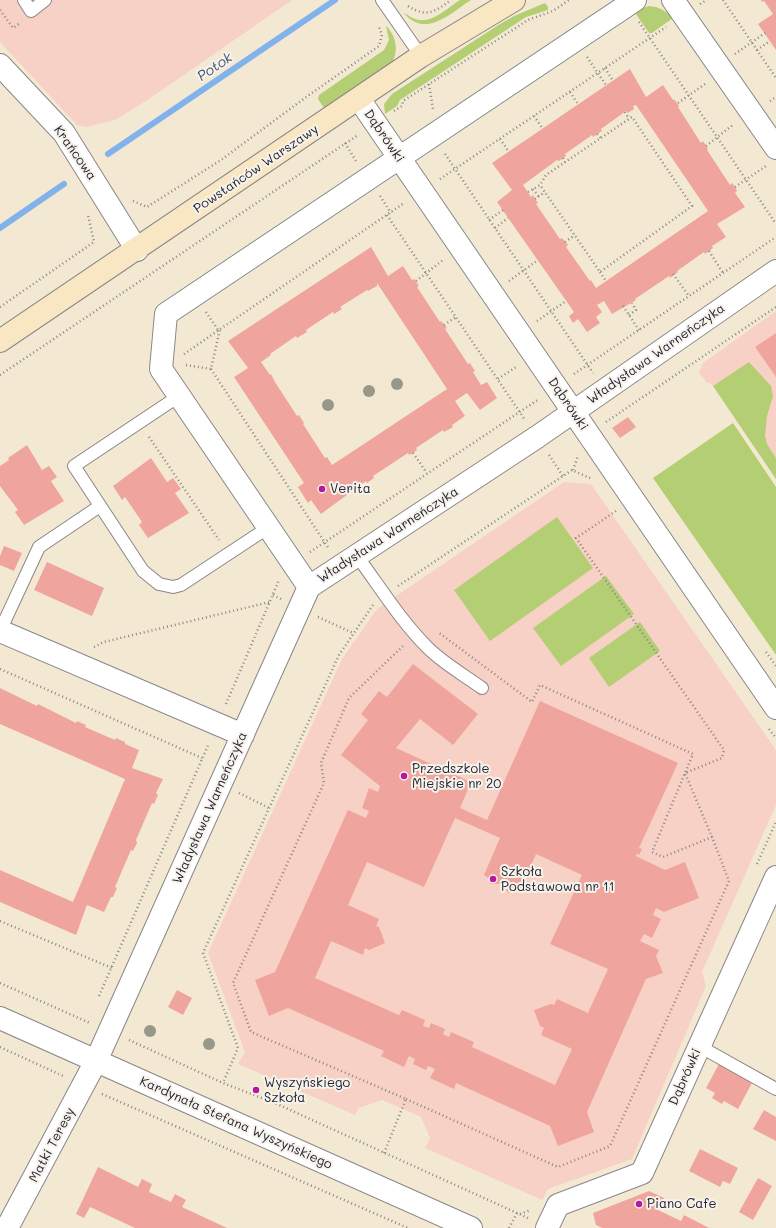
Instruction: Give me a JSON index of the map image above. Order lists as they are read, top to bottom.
{
  "streets": {
    "street": [
      "Dąbrówki",
      "Krańcowa",
      "Powstańców Warszawy",
      "Władysława Warneńczyka",
      "Kardynała Stefana Wyszyńskiego",
      "Matki Teresy"
    ]
  },
  "crossings": [
    ["Dąbrówki", "Powstańców Warszawy"],
    ["Dąbrówki", "Władysława Warneńczyka"],
    ["Krańcowa", "Powstańców Warszawy"],
    ["Władysława Warneńczyka", "Kardynała Stefana Wyszyńskiego"],
    ["Władysława Warneńczyka", "Matki Teresy"],
    ["Kardynała Stefana Wyszyńskiego", "Matki Teresy"]
  ],
  "water": ["Potok"],
  "places": [
    "Verita",
    "Przedszkole Miejskie nr 20",
    "Szkoła Podstawowa nr 11",
    "Wyszyńskiego Szkoła",
    "Piano Cafe"
  ]
}
